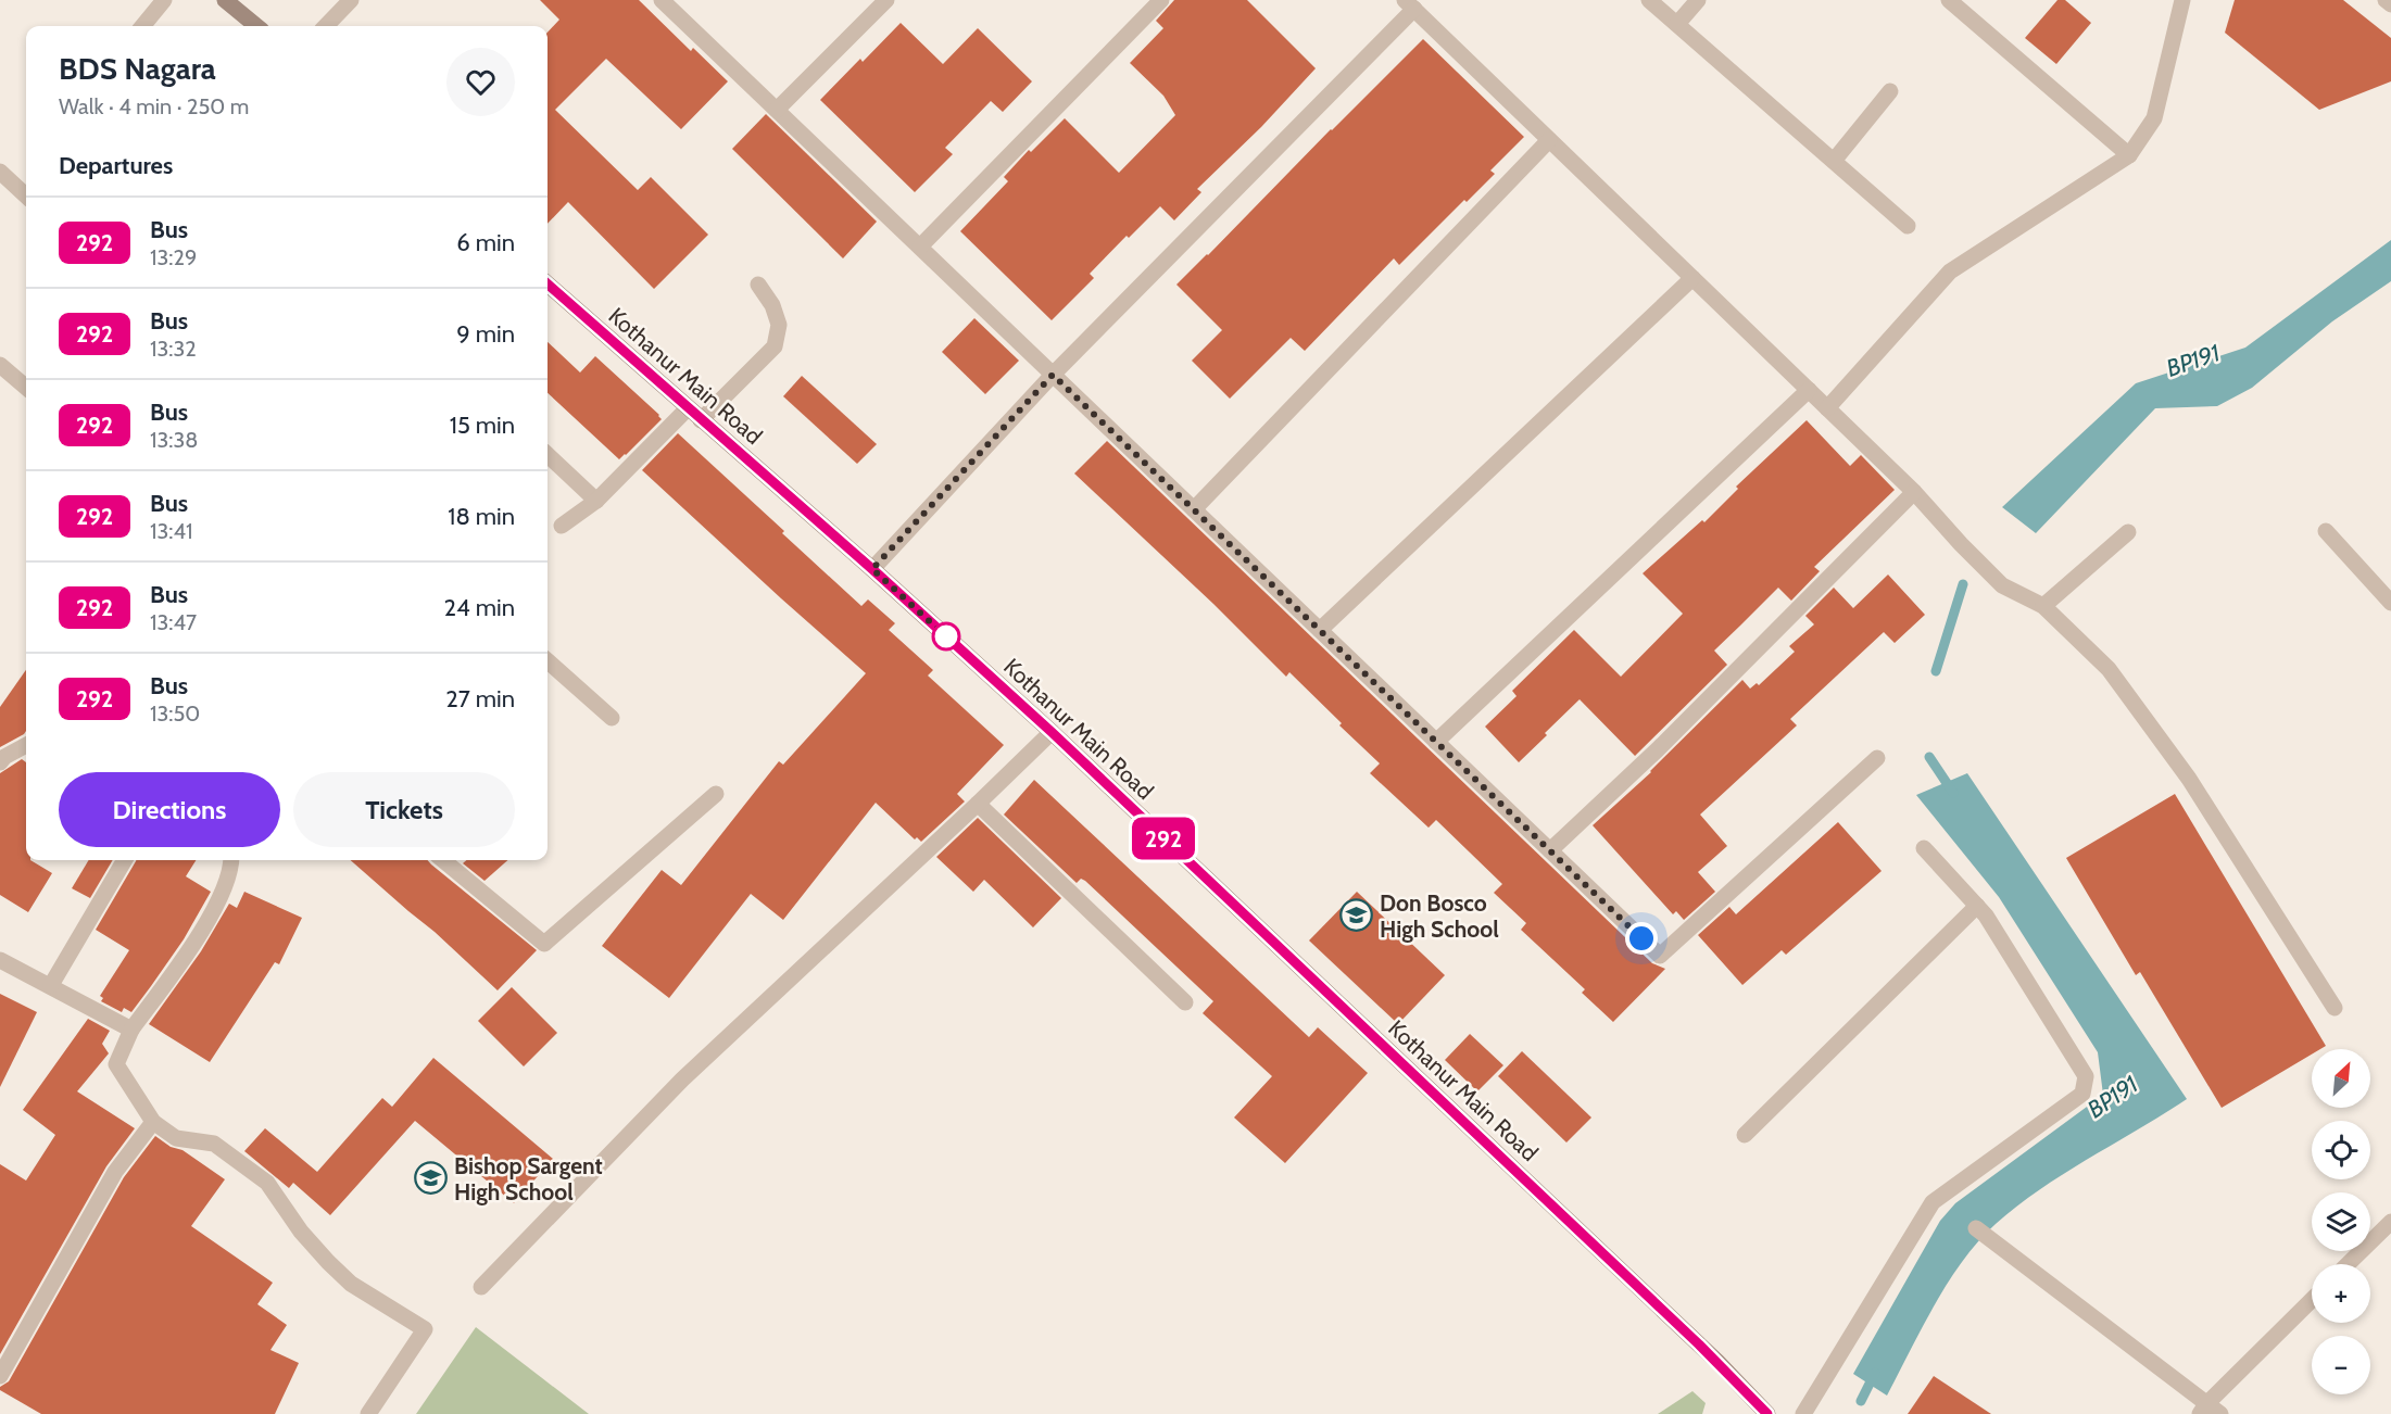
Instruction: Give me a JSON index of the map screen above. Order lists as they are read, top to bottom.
{
  "streets": {
    "main road": ["Kothanur Main Road"]
  },
  "water": ["BP191"],
  "places": {
    "school or university": ["Don Bosco High School", "Bishop Sargent High School"]
  },
  "lines": ["bus line 292"],
  "north": "top right",
  "page": {
    "on_map": "292",
    "heading": [
      ["BDS Nagara", "Walk · 4 min · 250 m"],
      "Departures"
    ],
    "list": [
      {
        "mark": "292",
        "name": "Bus",
        "note": "13:29",
        "value": "6 min"
      },
      {
        "mark": "292",
        "name": "Bus",
        "note": "13:32",
        "value": "9 min"
      },
      {
        "mark": "292",
        "name": "Bus",
        "note": "13:38",
        "value": "15 min"
      },
      {
        "mark": "292",
        "name": "Bus",
        "note": "13:41",
        "value": "18 min"
      },
      {
        "mark": "292",
        "name": "Bus",
        "note": "13:47",
        "value": "24 min"
      },
      {
        "mark": "292",
        "name": "Bus",
        "note": "13:50",
        "value": "27 min"
      }
    ],
    "buttons": ["Directions", "Tickets"],
    "map_buttons": ["+", "−"]
  }
}
